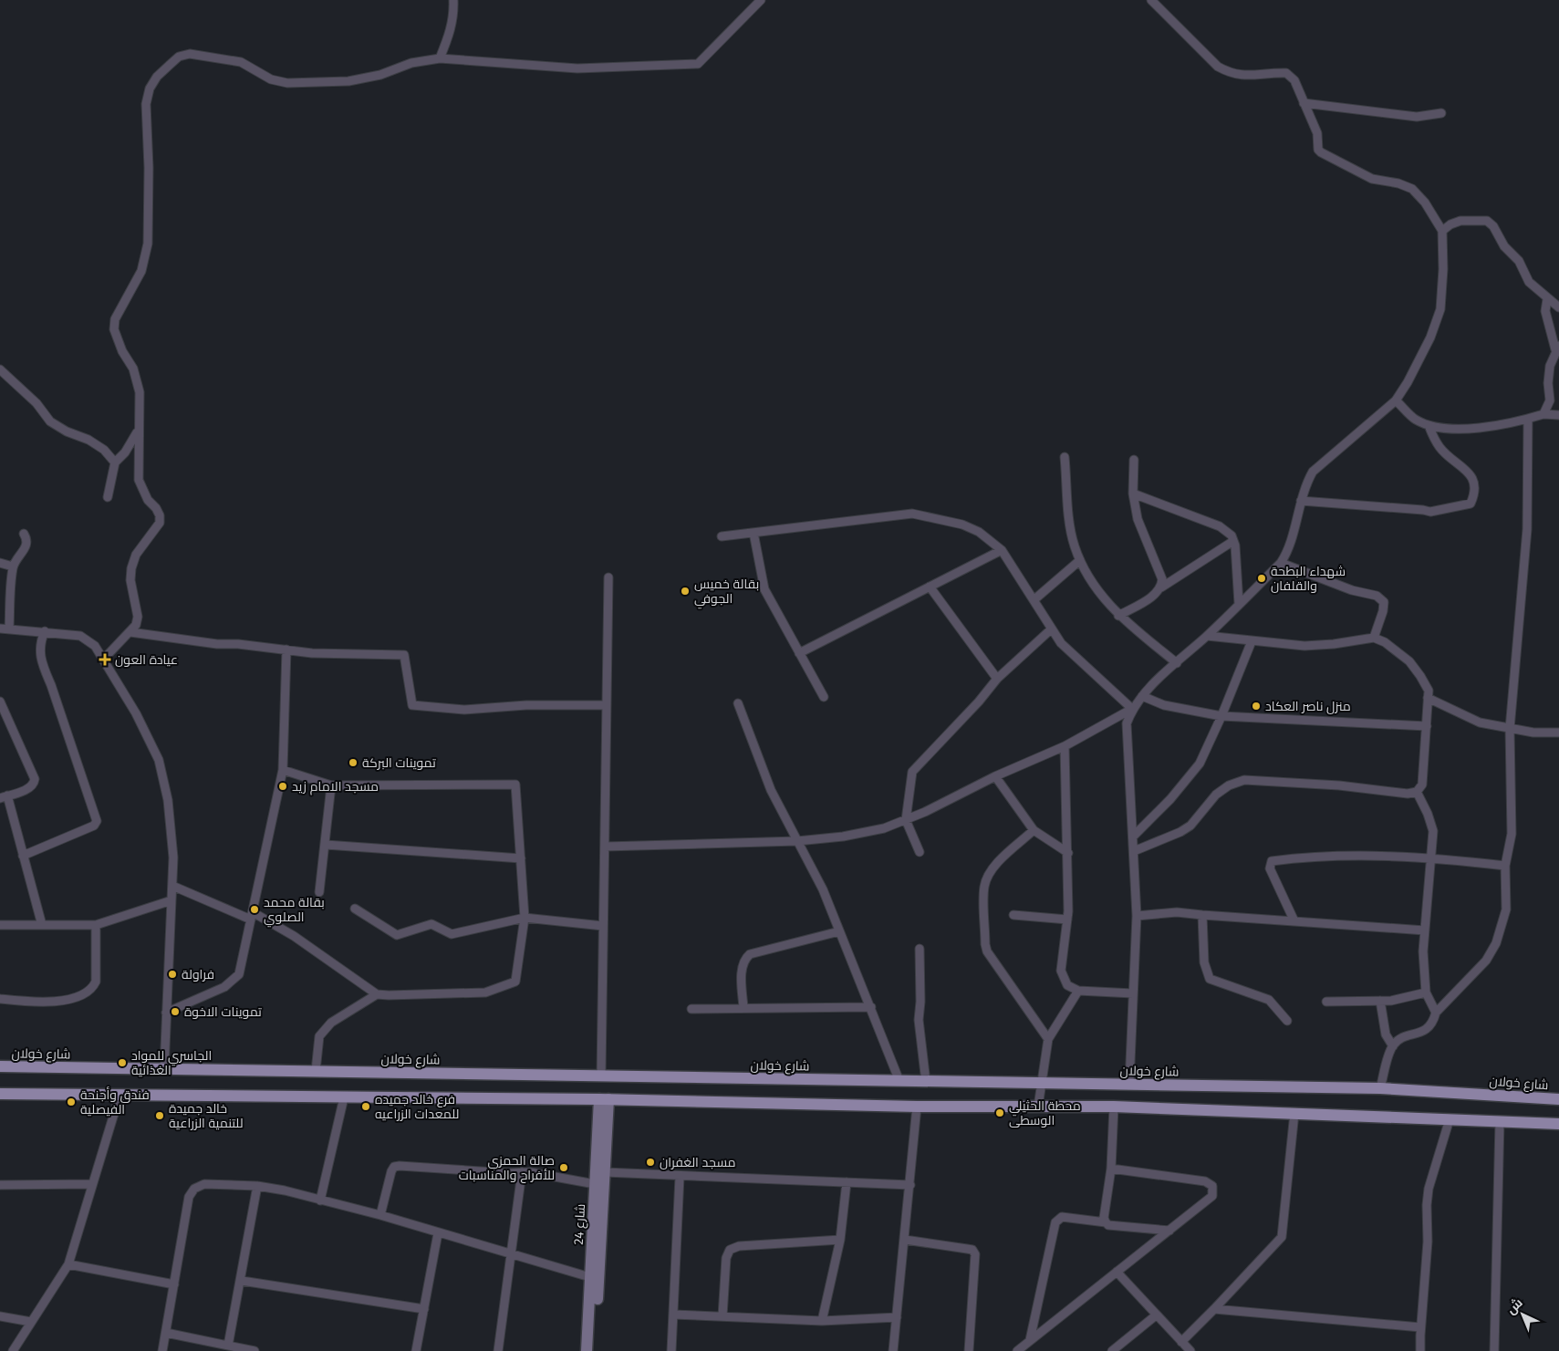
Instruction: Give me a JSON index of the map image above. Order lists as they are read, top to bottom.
{
  "streets": {
    "main road": ["شارع خولان"],
    "street": ["شارع 24"]
  },
  "places": {
    "other": [
      "شهداء البطحة والقلفان",
      "بقالة خميس الجوفي",
      "منزل ناصر العكاد",
      "تموينات البركة",
      "مسجد الامام زيد",
      "بقالة محمد الصلوي",
      "فراولة",
      "تموينات الاخوة",
      "الجاسري للمواد الغذائية",
      "فندق وأجنحة الفيصلية",
      "فرع خالد جميده للمعدات الزراعيه",
      "محطة الحثيلي الوسطى",
      "خالد جميدة للتنمية الزراعية",
      "مسجد الغفران",
      "صالة الحمزي للأفراح والمناسبات"
    ],
    "health": ["عيادة العون"]
  },
  "north": "top left"
}
